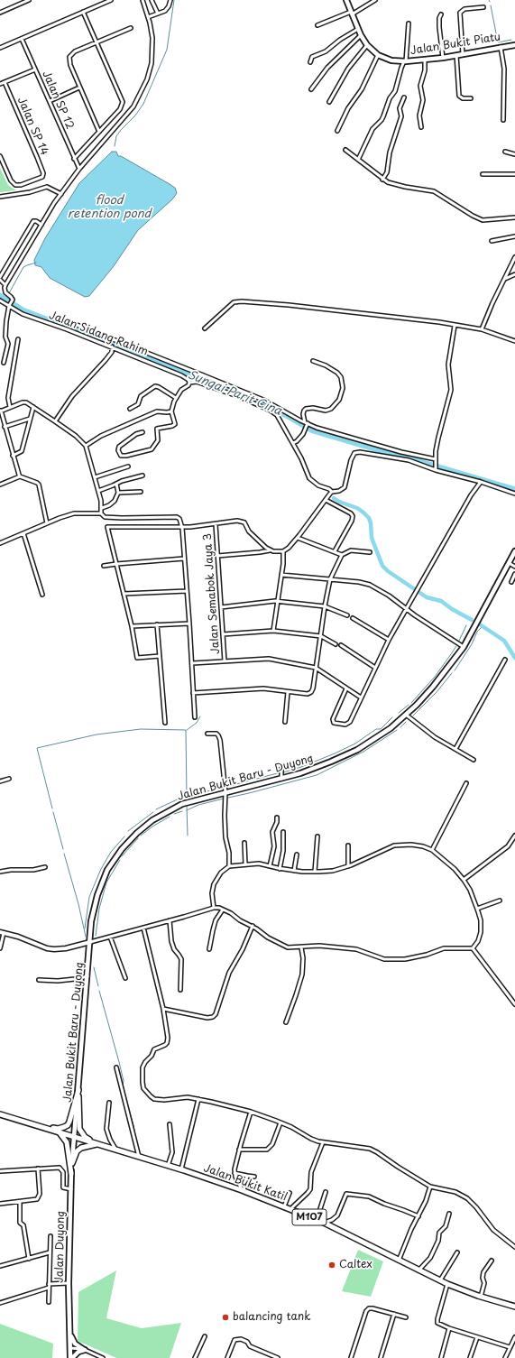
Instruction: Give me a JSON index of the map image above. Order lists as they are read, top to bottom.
{
  "streets": {
    "main road": [
      "Jalan Bukit Piatu",
      "Jalan Bukit Baru - Duyong",
      "Jalan Bukit Katil",
      "M107",
      "Jalan Duyong"
    ],
    "street": [
      "Jalan SP 12",
      "Jalan SP 14",
      "Jalan Sidang Rahim",
      "Jalan Semabok Jaya 3"
    ]
  },
  "crossings": [
    ["Jalan Bukit Baru - Duyong", "Jalan Bukit Katil"],
    ["Jalan Bukit Baru - Duyong", "Jalan Duyong"],
    ["Jalan Bukit Katil", "Jalan Duyong"]
  ],
  "water": ["flood retention pond", "Sungai Parit Cina"],
  "places": ["Caltex", "balancing tank"]
}
